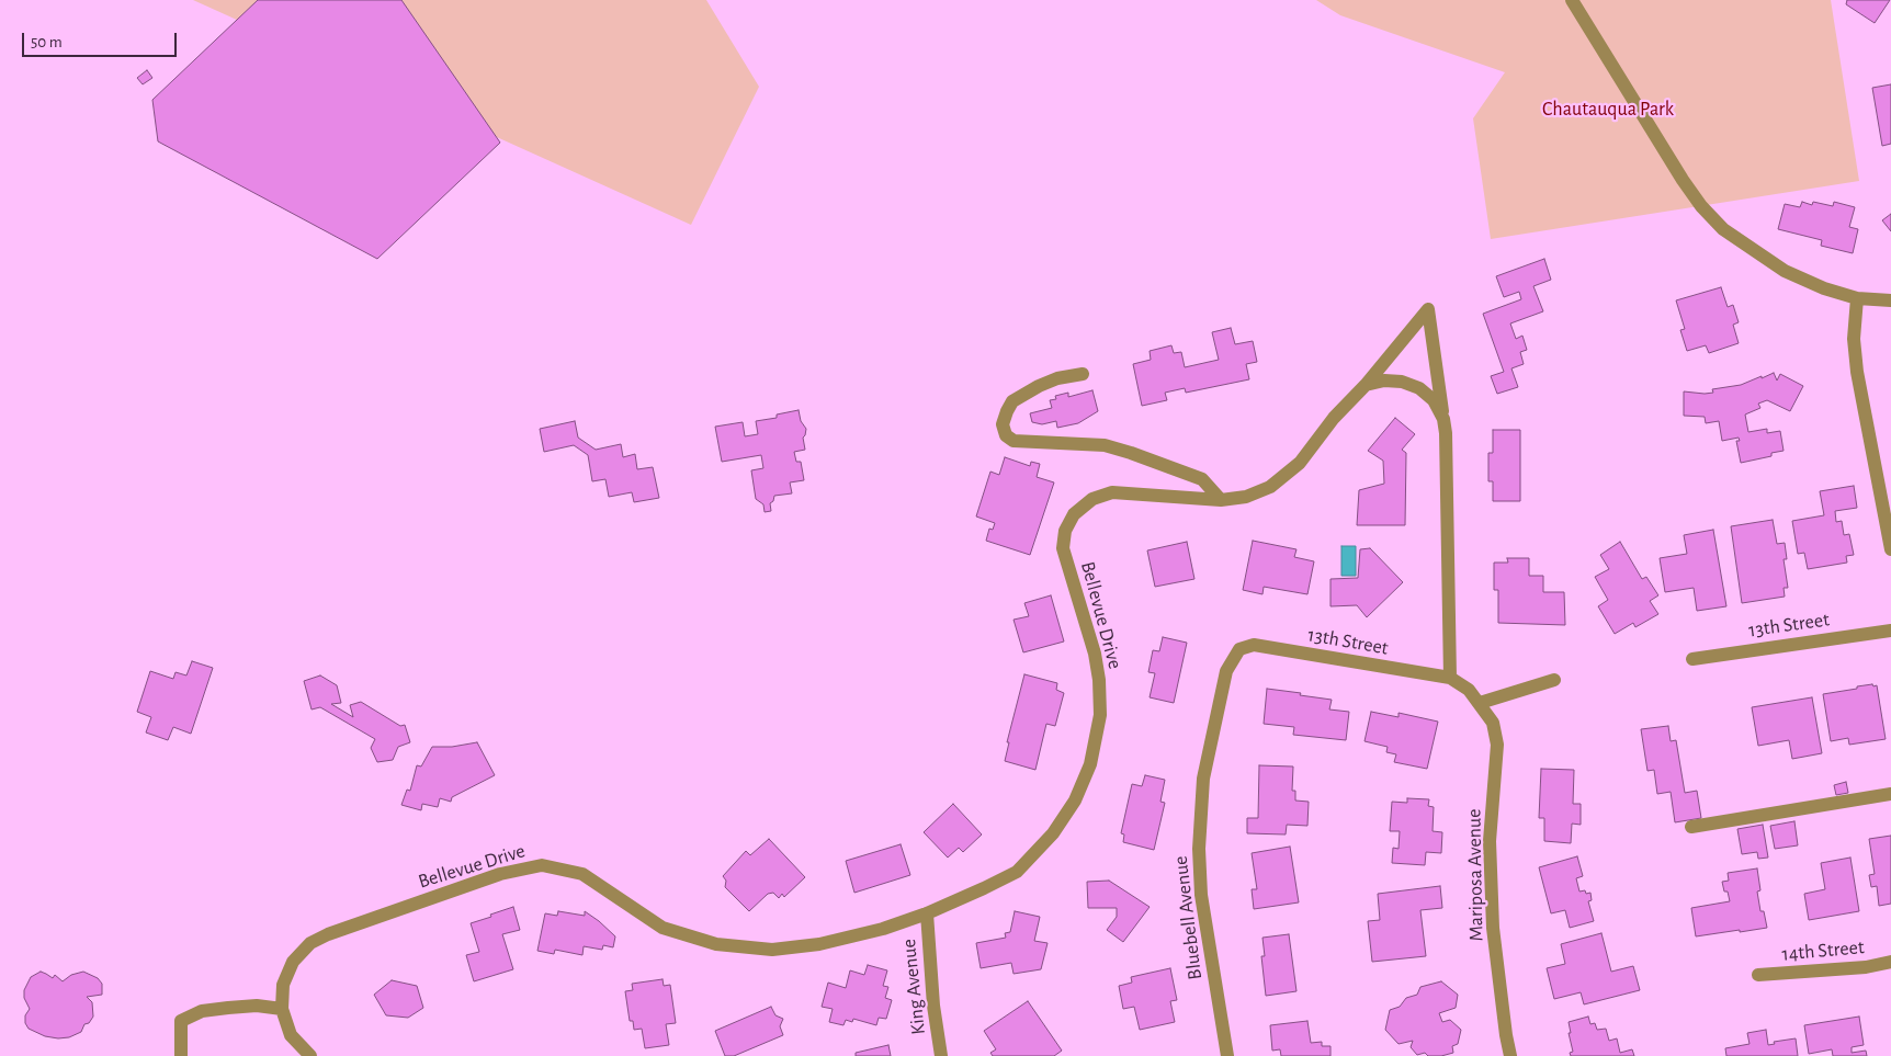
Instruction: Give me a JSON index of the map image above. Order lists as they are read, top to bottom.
{
  "streets": {
    "street": [
      "Bellevue Drive",
      "13th Street",
      "Mariposa Avenue",
      "Bluebell Avenue",
      "14th Street",
      "King Avenue"
    ]
  },
  "crossings": [
    ["Bellevue Drive", "King Avenue"],
    ["13th Street", "Mariposa Avenue"],
    ["13th Street", "Bluebell Avenue"]
  ],
  "parks": ["Chautauqua Park"],
  "scale_bar": "50 m"
}
